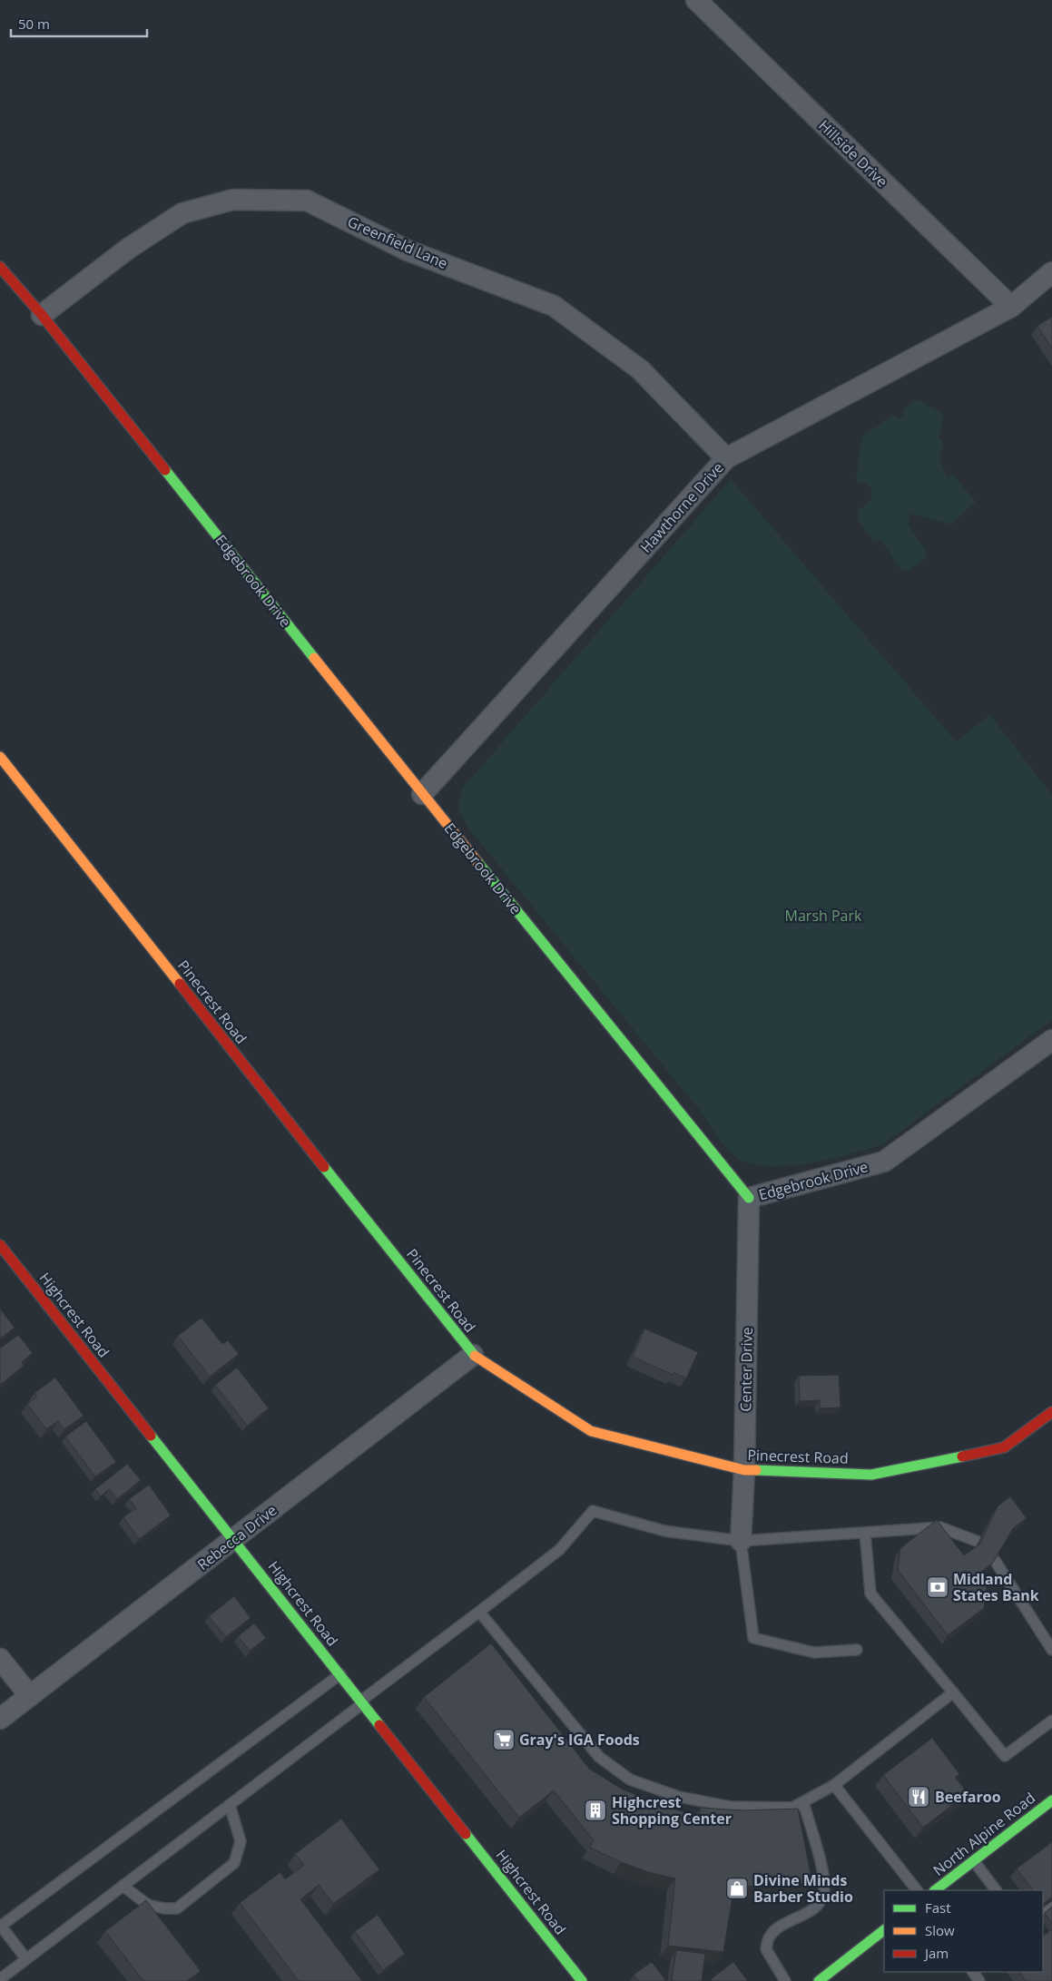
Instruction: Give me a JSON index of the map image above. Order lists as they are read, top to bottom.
{
  "streets": {
    "street": [
      "Hillside Drive",
      "Greenfield Lane",
      "Hawthorne Drive",
      "Edgebrook Drive",
      "Pinecrest Road",
      "Highcrest Road",
      "Center Drive",
      "Rebecca Drive",
      "North Alpine Road"
    ]
  },
  "crossings": [
    ["Hillside Drive", "Hawthorne Drive"],
    ["Greenfield Lane", "Hawthorne Drive"],
    ["Greenfield Lane", "Edgebrook Drive"],
    ["Hawthorne Drive", "Edgebrook Drive"],
    ["Edgebrook Drive", "Center Drive"],
    ["Pinecrest Road", "Center Drive"],
    ["Pinecrest Road", "Rebecca Drive"],
    ["Highcrest Road", "Rebecca Drive"]
  ],
  "parks": ["Marsh Park"],
  "places": {
    "bank": ["Midland States Bank"],
    "supermarket": ["Gray's IGA Foods"],
    "restaurant": ["Beefaroo"],
    "building": ["Highcrest Shopping Center"],
    "shop": ["Divine Minds Barber Studio"]
  },
  "legend": ["Fast", "Slow", "Jam"],
  "scale_bar": "50 m"
}
